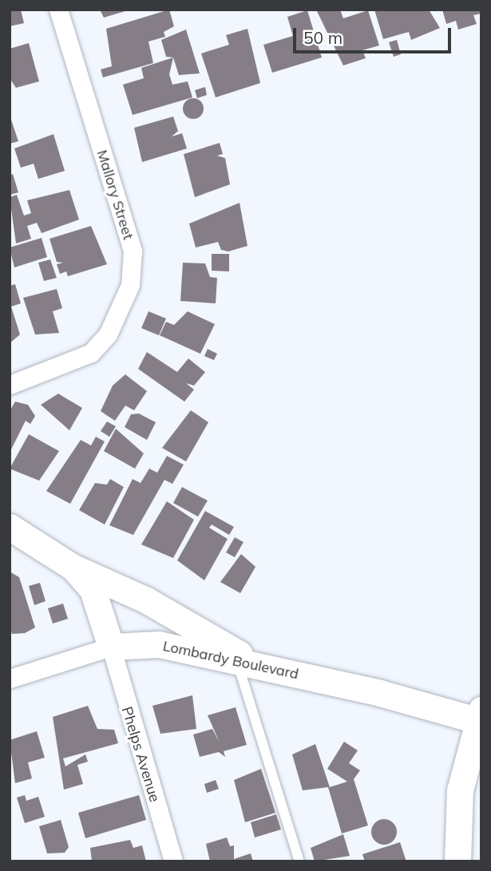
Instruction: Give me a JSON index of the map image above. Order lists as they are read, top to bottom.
{
  "streets": {
    "street": ["Mallory Street", "Lombardy Boulevard", "Phelps Avenue"]
  },
  "crossings": [
    ["Lombardy Boulevard", "Phelps Avenue"]
  ],
  "scale_bar": "50 m"
}
